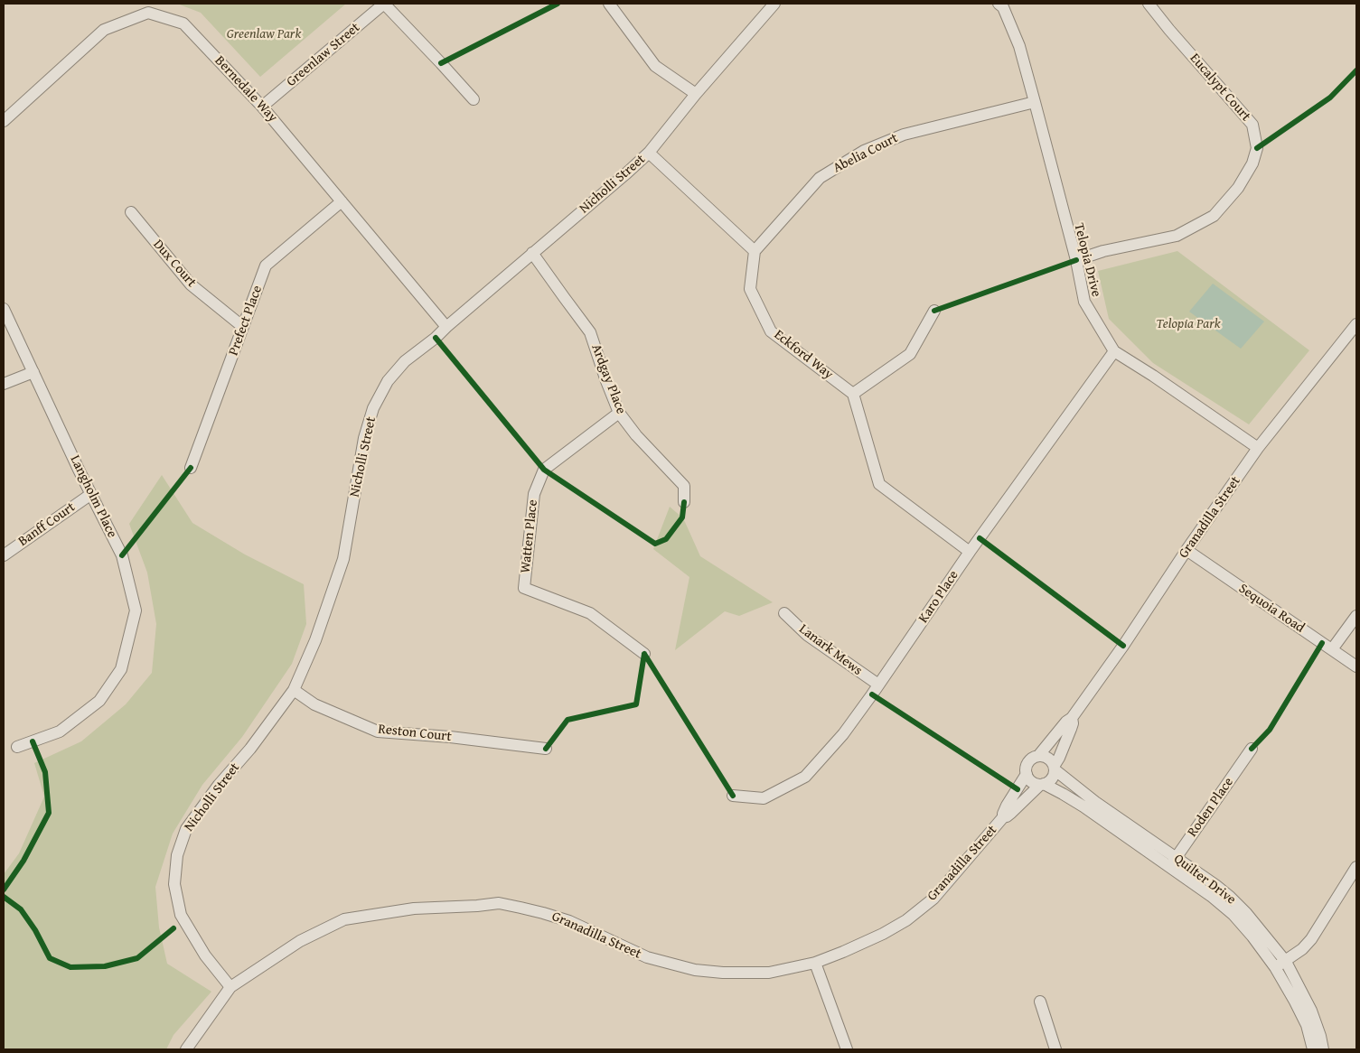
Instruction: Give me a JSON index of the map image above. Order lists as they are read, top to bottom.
{
  "streets": {
    "street": [
      "Greenlaw Street",
      "Eucalypt Court",
      "Bernedale Way",
      "Abelia Court",
      "Nicholli Street",
      "Telopia Drive",
      "Dux Court",
      "Prefect Place",
      "Eckford Way",
      "Ardgay Place",
      "Langholm Place",
      "Granadilla Street",
      "Banff Court",
      "Watten Place",
      "Karo Place",
      "Sequoia Road",
      "Lanark Mews",
      "Reston Court",
      "Roden Place",
      "Quilter Drive"
    ]
  },
  "crossings": [
    ["Greenlaw Street", "Bernedale Way"],
    ["Eucalypt Court", "Telopia Drive"],
    ["Bernedale Way", "Nicholli Street"],
    ["Bernedale Way", "Prefect Place"],
    ["Abelia Court", "Telopia Drive"],
    ["Abelia Court", "Eckford Way"],
    ["Nicholli Street", "Ardgay Place"],
    ["Nicholli Street", "Granadilla Street"],
    ["Nicholli Street", "Reston Court"],
    ["Telopia Drive", "Granadilla Street"],
    ["Telopia Drive", "Karo Place"],
    ["Dux Court", "Prefect Place"],
    ["Ardgay Place", "Watten Place"],
    ["Langholm Place", "Banff Court"],
    ["Granadilla Street", "Sequoia Road"],
    ["Granadilla Street", "Quilter Drive"],
    ["Karo Place", "Lanark Mews"],
    ["Roden Place", "Quilter Drive"]
  ],
  "parks": ["Greenlaw Park", "Telopia Park"]
}
